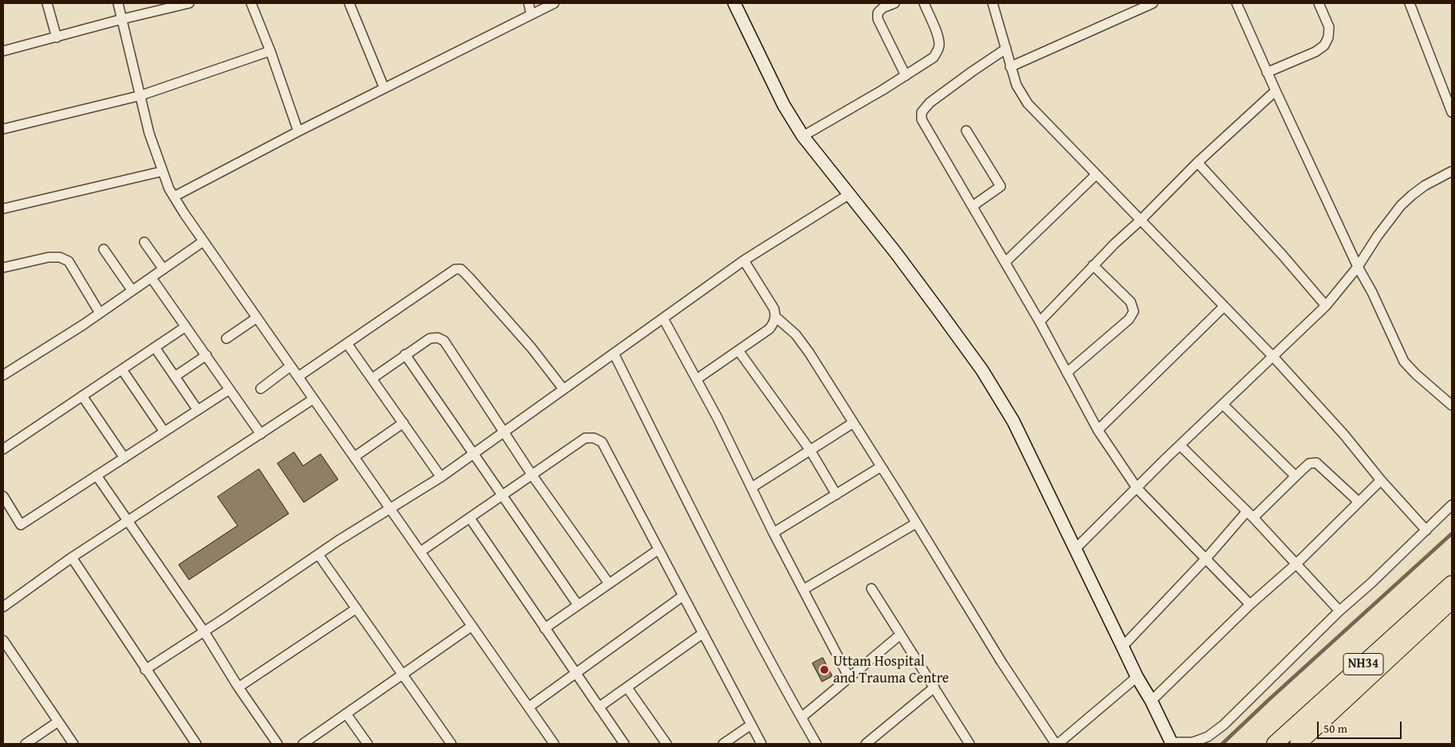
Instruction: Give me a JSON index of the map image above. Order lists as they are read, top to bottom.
{
  "streets": {
    "highway": ["NH34"]
  },
  "places": ["Uttam Hospital and Trauma Centre"],
  "scale_bar": "50 m"
}
